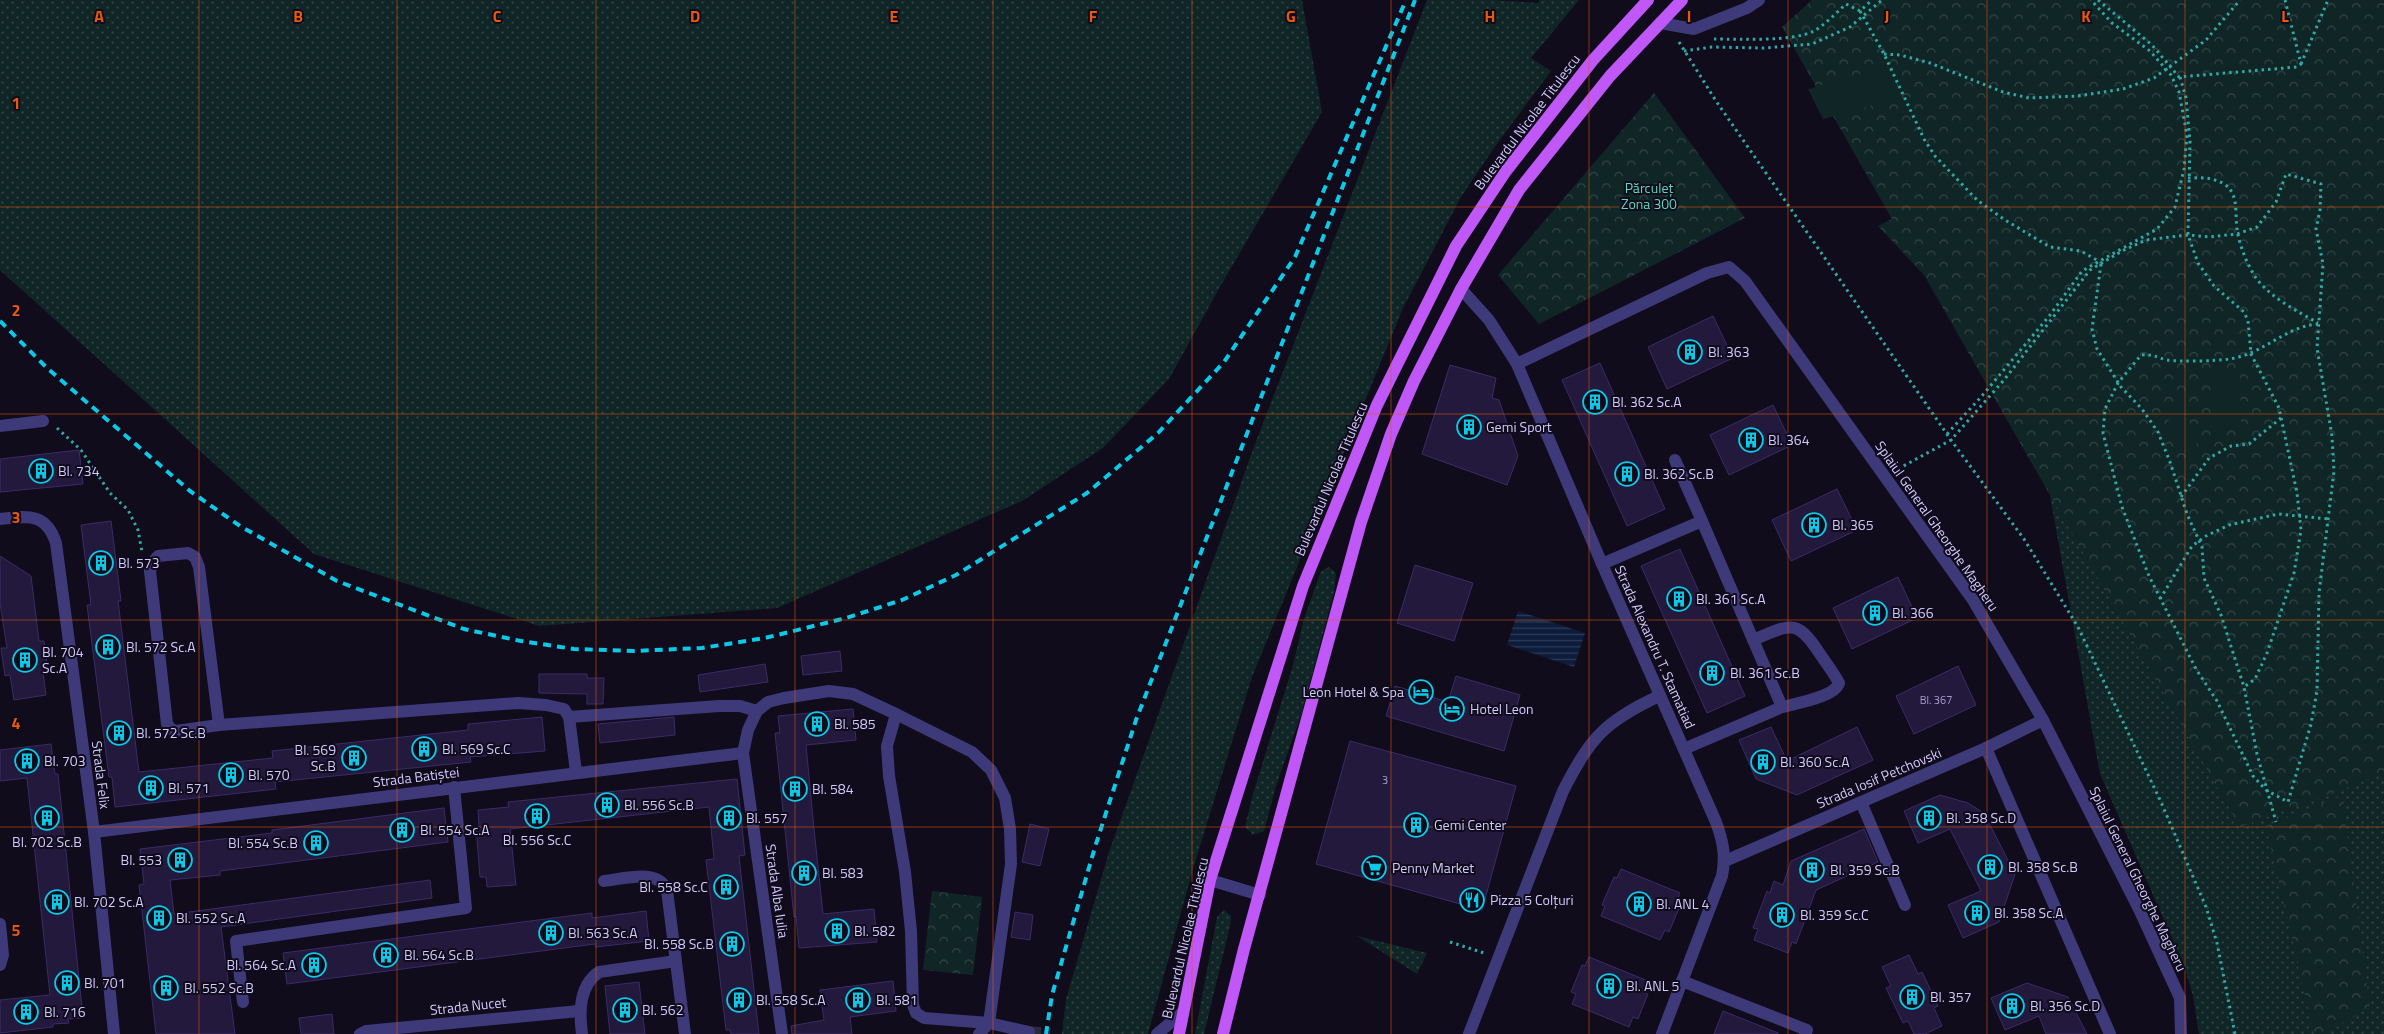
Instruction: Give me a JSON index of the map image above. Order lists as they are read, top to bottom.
{
  "streets": {
    "main road": ["Bulevardul Nicolae Titulescu"],
    "street": [
      "Splaiul General Gheorghe Magheru",
      "Strada Alexandru T. Stamatiad",
      "Strada Felix",
      "Strada Batiștei",
      "Strada Iosif Petchovski",
      "Strada Alba Iulia",
      "Strada Nucet"
    ]
  },
  "crossings": [
    ["Splaiul General Gheorghe Magheru", "Strada Alexandru T. Stamatiad"],
    ["Splaiul General Gheorghe Magheru", "Strada Iosif Petchovski"],
    ["Strada Alexandru T. Stamatiad", "Strada Iosif Petchovski"],
    ["Strada Felix", "Strada Batiștei"],
    ["Strada Batiștei", "Strada Alba Iulia"]
  ],
  "parks": ["Părculeț Zona 300"],
  "places": {
    "building": [
      "Bl. 363",
      "Bl. 362 Sc.A",
      "Gemi Sport",
      "Bl. 364",
      "Bl. 734",
      "Bl. 362 Sc.B",
      "Bl. 365",
      "Bl. 573",
      "Bl. 361 Sc.A",
      "Bl. 366",
      "Bl. 572 Sc.A",
      "Bl. 704 Sc.A",
      "Bl. 361 Sc.B",
      "Bl. 585",
      "Bl. 572 Sc.B",
      "Bl. 569 Sc.C",
      "Bl. 569 Sc.B",
      "Bl. 703",
      "Bl. 360 Sc.A",
      "Bl. 570",
      "Bl. 571",
      "Bl. 584",
      "Bl. 556 Sc.B",
      "Bl. 556 Sc.C",
      "Bl. 702 Sc.B",
      "Bl. 557",
      "Bl. 358 Sc.D",
      "Gemi Center",
      "Bl. 554 Sc.A",
      "Bl. 554 Sc.B",
      "Bl. 553",
      "Bl. 358 Sc.B",
      "Bl. 359 Sc.B",
      "Bl. 583",
      "Bl. 558 Sc.C",
      "Bl. 702 Sc.A",
      "Bl. ANL 4",
      "Bl. 358 Sc.A",
      "Bl. 359 Sc.C",
      "Bl. 552 Sc.A",
      "Bl. 582",
      "Bl. 563 Sc.A",
      "Bl. 558 Sc.B",
      "Bl. 564 Sc.B",
      "Bl. 564 Sc.A",
      "Bl. 701",
      "Bl. ANL 5",
      "Bl. 552 Sc.B",
      "Bl. 357",
      "Bl. 558 Sc.A",
      "Bl. 581",
      "Bl. 356 Sc.D",
      "Bl. 562",
      "Bl. 716"
    ],
    "hotel": ["Leon Hotel & Spa", "Hotel Leon"],
    "supermarket": ["Penny Market"],
    "restaurant": ["Pizza 5 Colțuri"]
  },
  "house_numbers": ["Bl. 367", "3"],
  "grid": {
    "columns": [
      "A",
      "B",
      "C",
      "D",
      "E",
      "F",
      "G",
      "H",
      "I",
      "J",
      "K",
      "L"
    ],
    "rows": [
      "1",
      "2",
      "3",
      "4",
      "5"
    ]
  }
}
